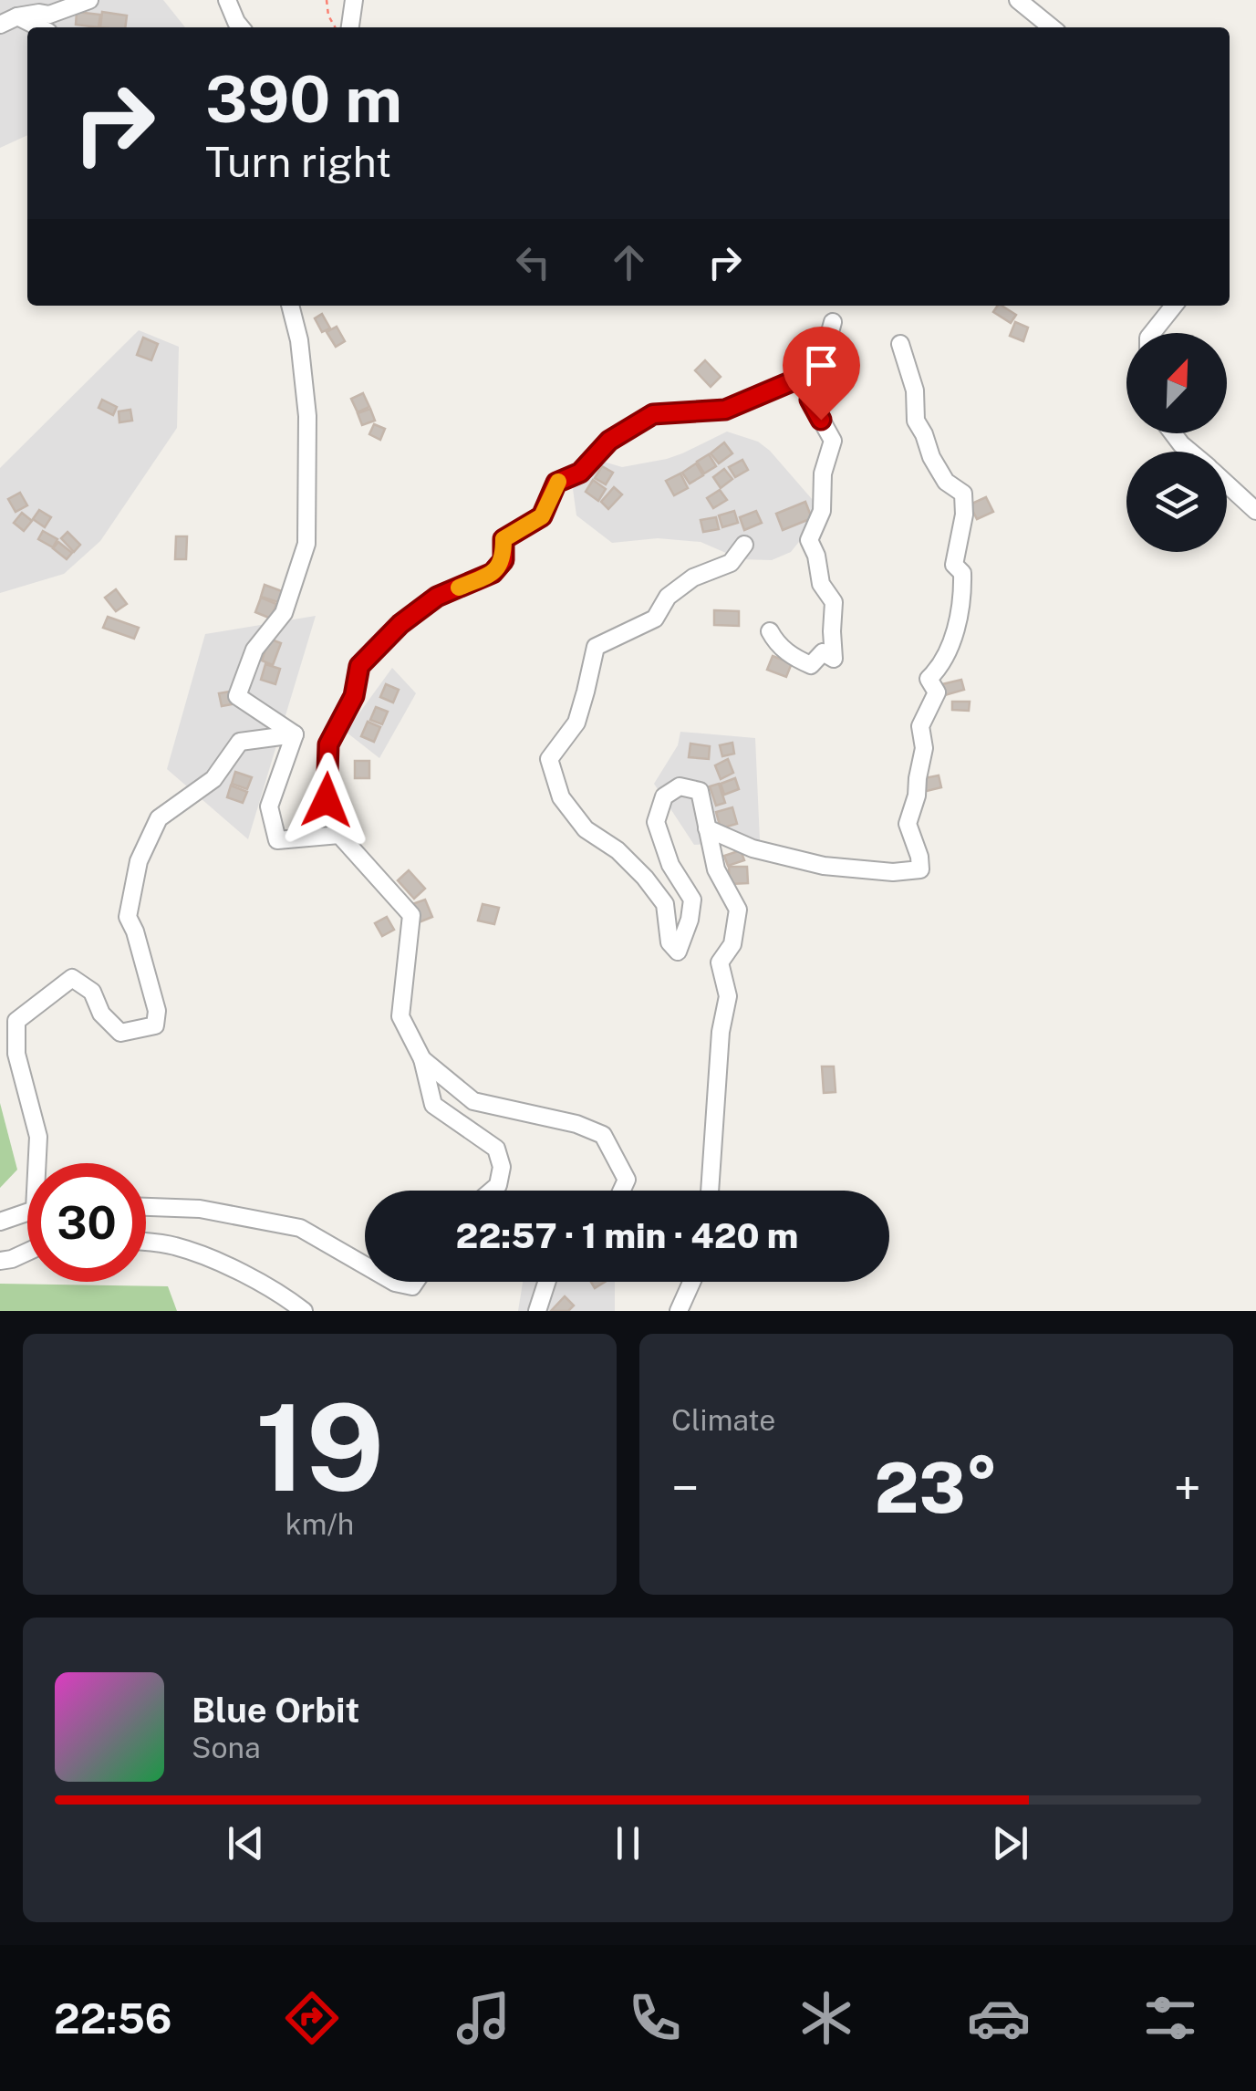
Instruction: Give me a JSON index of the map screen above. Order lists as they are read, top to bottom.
{
  "north": "top right",
  "page": {
    "turn": ["390 m", "Turn right"],
    "limit": "30",
    "trip": "22:57 · 1 min · 420 m",
    "tile": [
      ["19", "km/h"],
      "Climate"
    ],
    "heat": ["−", "23°", "+"],
    "song": ["Blue Orbit", "Sona"],
    "tabs": "22:56"
  }
}
